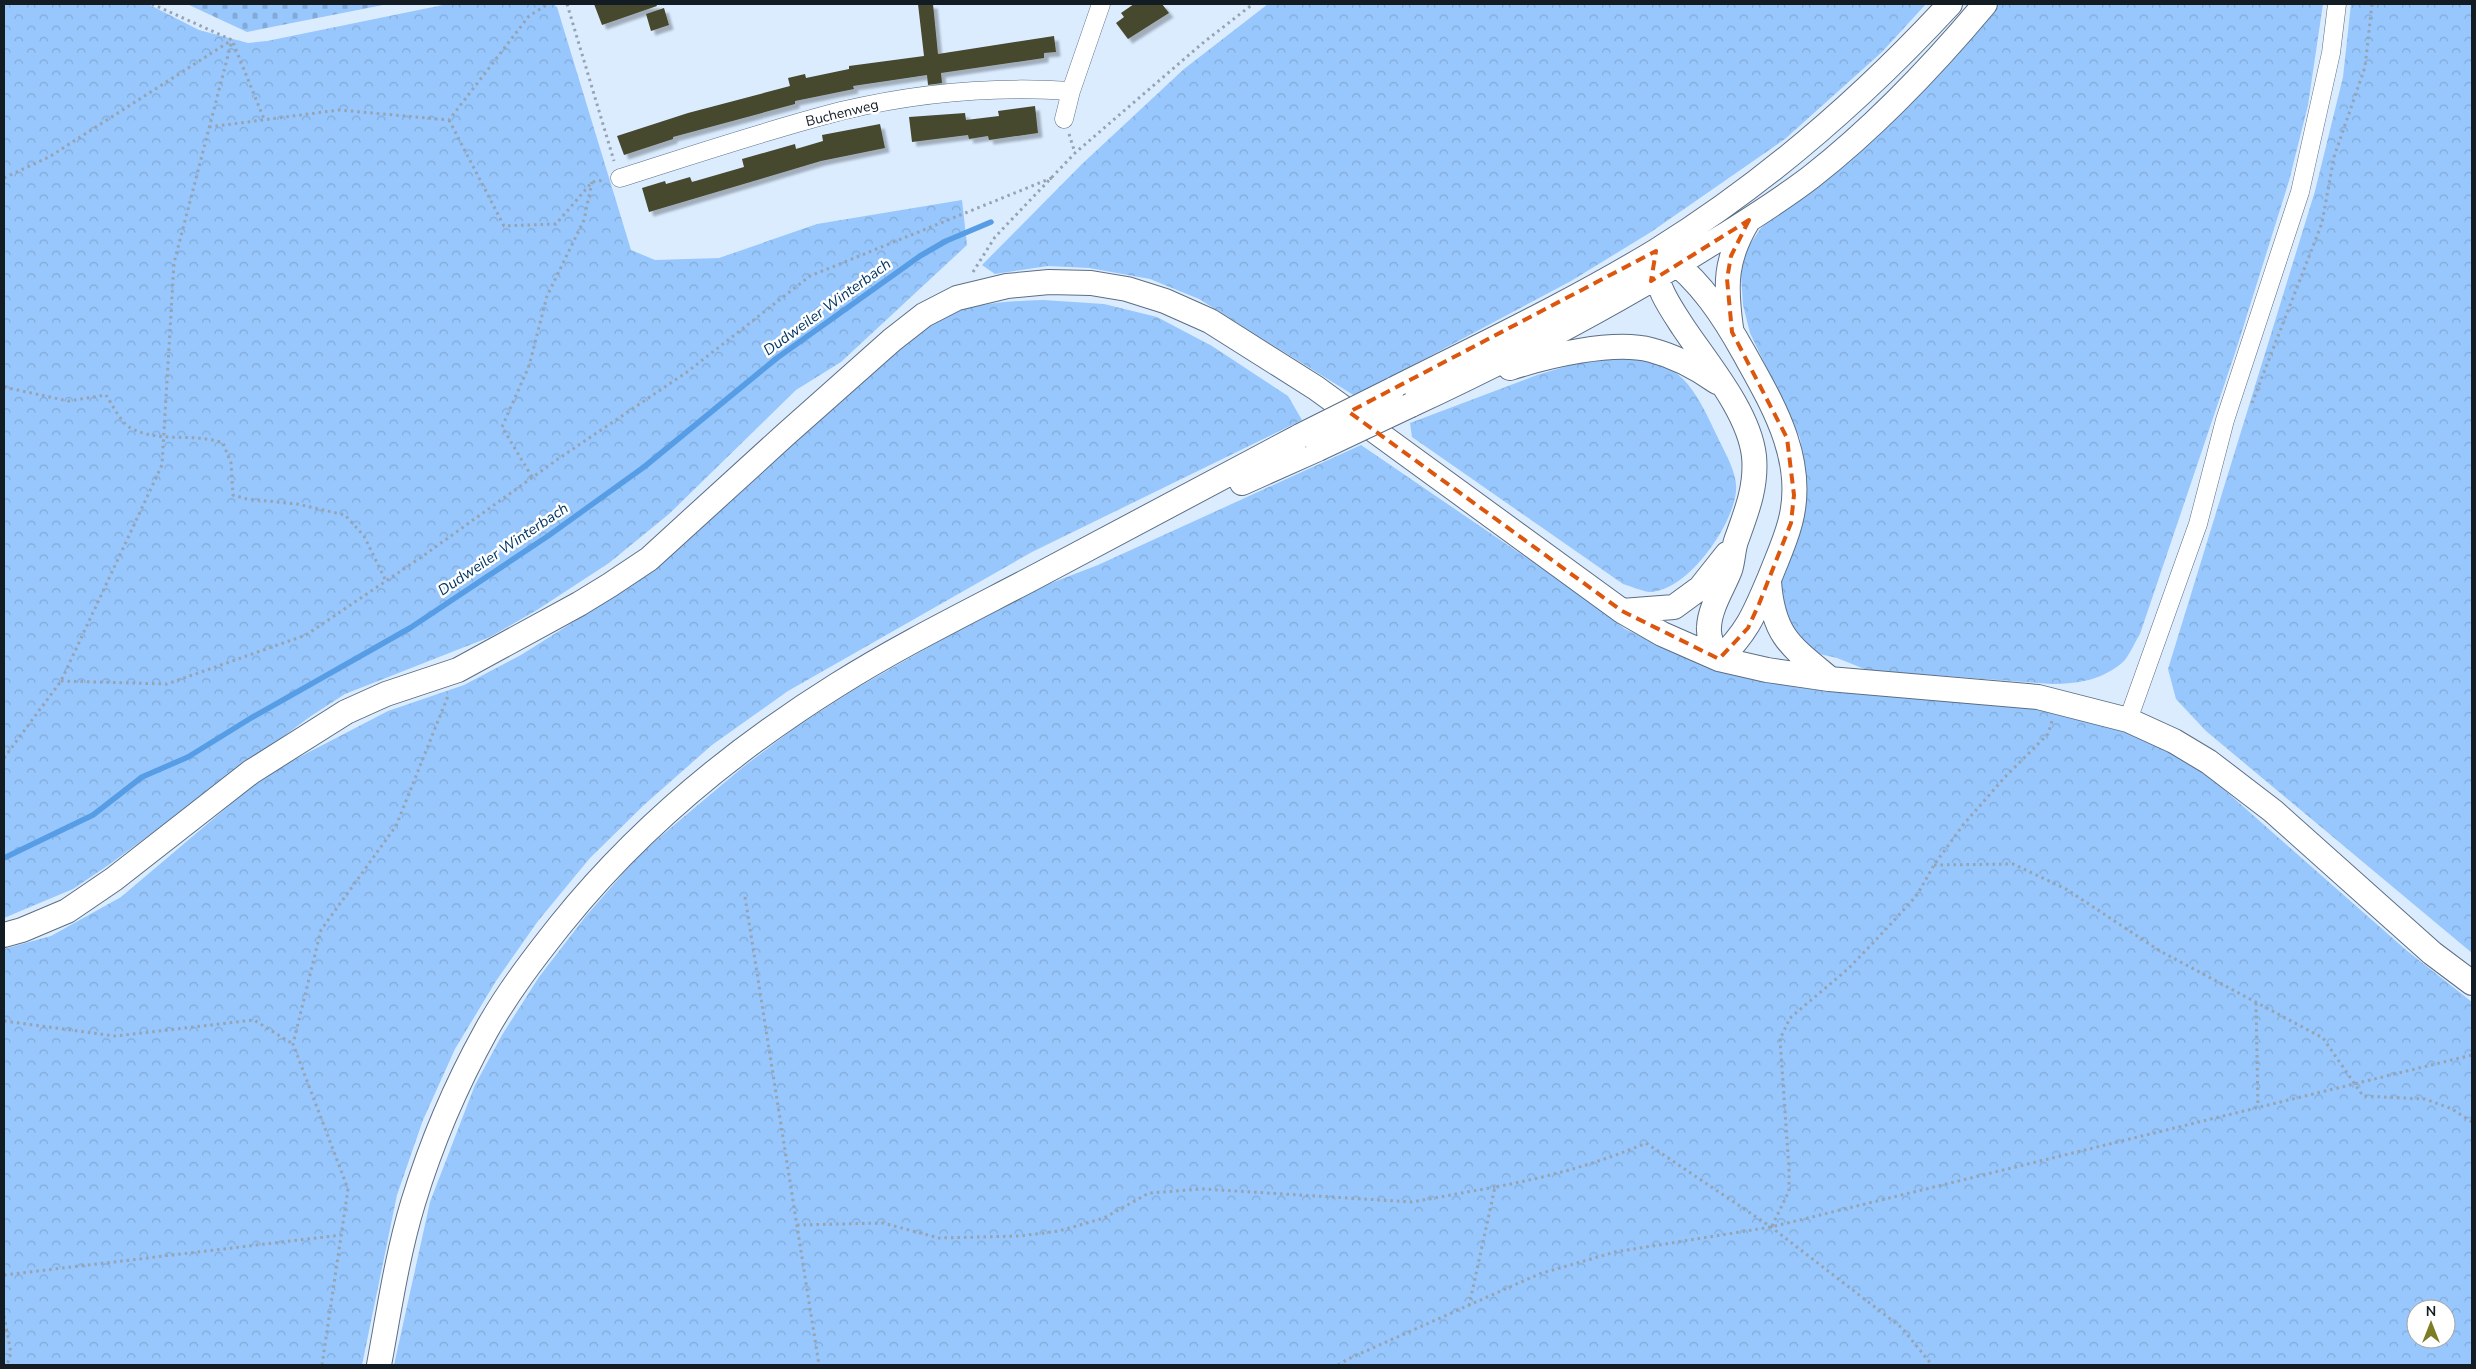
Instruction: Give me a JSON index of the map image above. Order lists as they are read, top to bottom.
{
  "streets": {
    "street": ["Buchenweg"]
  },
  "water": ["Dudweiler Winterbach"],
  "north": "top"
}
